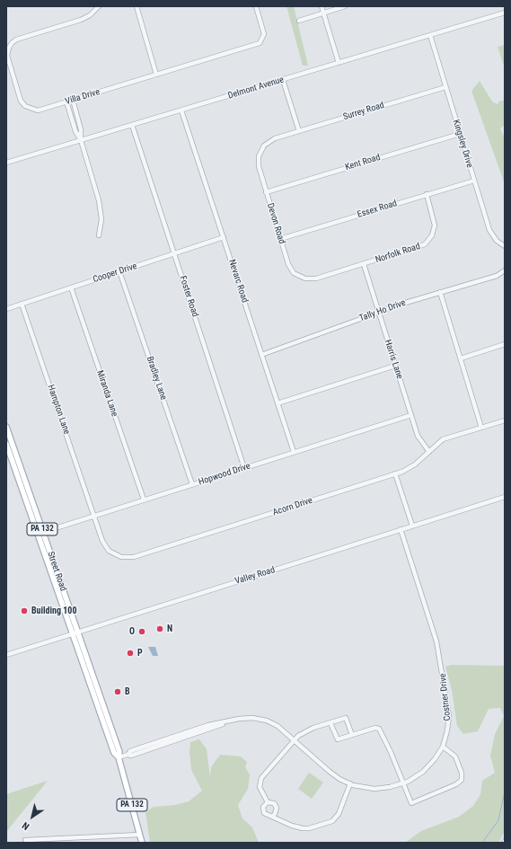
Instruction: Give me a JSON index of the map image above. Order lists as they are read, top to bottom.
{
  "streets": {
    "main road": ["PA 132", "Street Road"],
    "street": [
      "Delmont Avenue",
      "Villa Drive",
      "Surrey Road",
      "Kingsley Drive",
      "Kent Road",
      "Essex Road",
      "Devon Road",
      "Norfolk Road",
      "Cooper Drive",
      "Nevarc Road",
      "Foster Road",
      "Tally Ho Drive",
      "Harris Lane",
      "Bradley Lane",
      "Miranda Lane",
      "Hampton Lane",
      "Hopwood Drive",
      "Acorn Drive",
      "Valley Road",
      "Costner Drive"
    ]
  },
  "crossings": [
    ["Delmont Avenue", "Kingsley Drive"],
    ["Delmont Avenue", "Nevarc Road"],
    ["Delmont Avenue", "Foster Road"],
    ["Surrey Road", "Kingsley Drive"],
    ["Surrey Road", "Devon Road"],
    ["Kingsley Drive", "Kent Road"],
    ["Kingsley Drive", "Essex Road"],
    ["Kent Road", "Devon Road"],
    ["Essex Road", "Devon Road"],
    ["Essex Road", "Norfolk Road"],
    ["Devon Road", "Norfolk Road"],
    ["Norfolk Road", "Harris Lane"],
    ["Cooper Drive", "Nevarc Road"],
    ["Cooper Drive", "Foster Road"],
    ["Cooper Drive", "Bradley Lane"],
    ["Cooper Drive", "Miranda Lane"],
    ["Cooper Drive", "Hampton Lane"],
    ["Nevarc Road", "Tally Ho Drive"],
    ["Nevarc Road", "Hopwood Drive"],
    ["Foster Road", "Hopwood Drive"],
    ["Tally Ho Drive", "Harris Lane"],
    ["Harris Lane", "Hopwood Drive"],
    ["Harris Lane", "Acorn Drive"],
    ["Bradley Lane", "Hopwood Drive"],
    ["Miranda Lane", "Hopwood Drive"],
    ["Hampton Lane", "Hopwood Drive"],
    ["Hampton Lane", "Acorn Drive"],
    ["Hopwood Drive", "Acorn Drive"],
    ["Hopwood Drive", "Street Road"],
    ["Street Road", "Valley Road"],
    ["Street Road", "Costner Drive"],
    ["Valley Road", "Costner Drive"]
  ],
  "places": [
    "Building 100",
    "N",
    "O",
    "P",
    "B"
  ],
  "north": "bottom left"
}
